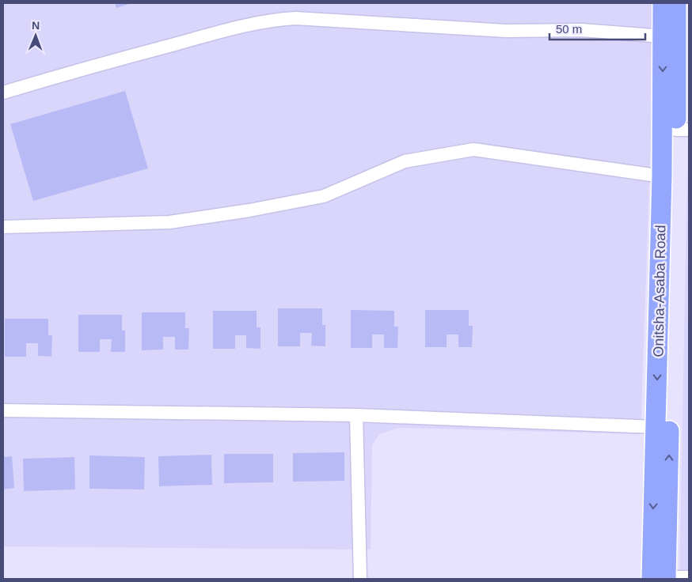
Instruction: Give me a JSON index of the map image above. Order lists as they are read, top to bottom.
{
  "streets": {
    "highway": ["Onitsha-Asaba Road"]
  },
  "scale_bar": "50 m",
  "north": "top"
}
